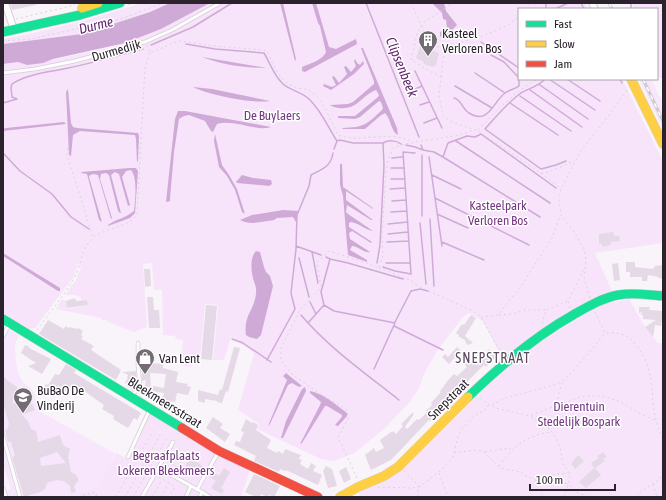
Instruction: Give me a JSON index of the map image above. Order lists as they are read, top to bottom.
{
  "streets": {
    "street": ["Snepstraat", "Bleekmeersstraat"],
    "lane": ["Durmedijk"]
  },
  "districts": ["SNEPSTRAAT"],
  "water": ["Durme", "Clipsenbeek"],
  "parks": [
    "De Buylaers",
    "Kasteelpark Verloren Bos",
    "Dierentuin Stedelijk Bospark",
    "Begraafplaats Lokeren Bleekmeers"
  ],
  "places": {
    "building": ["Kasteel Verloren Bos"],
    "shop": ["Van Lent"],
    "school or university": ["BuBaO De Vinderij"]
  },
  "legend": ["Fast", "Slow", "Jam"],
  "scale_bar": "100 m"
}
